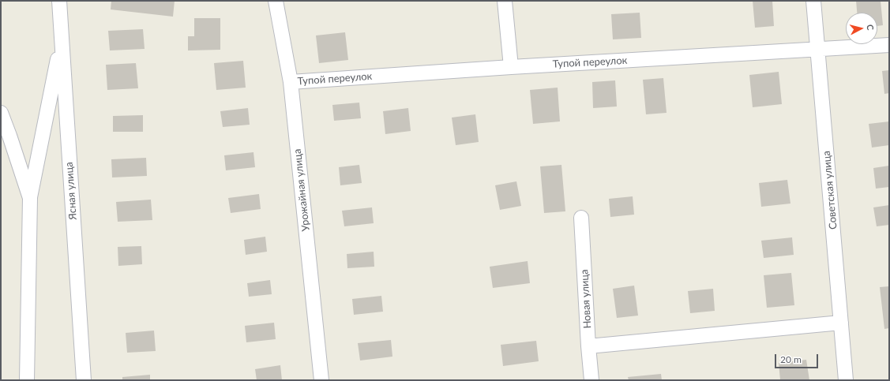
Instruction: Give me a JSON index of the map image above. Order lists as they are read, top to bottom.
{
  "streets": {
    "street": [
      "Тупой переулок",
      "Урожайная улица",
      "Советская улица",
      "Ясная улица",
      "Новая улица"
    ]
  },
  "crossings": [
    ["Тупой переулок", "Урожайная улица"],
    ["Тупой переулок", "Советская улица"]
  ],
  "scale_bar": "20 m",
  "north": "right"
}
